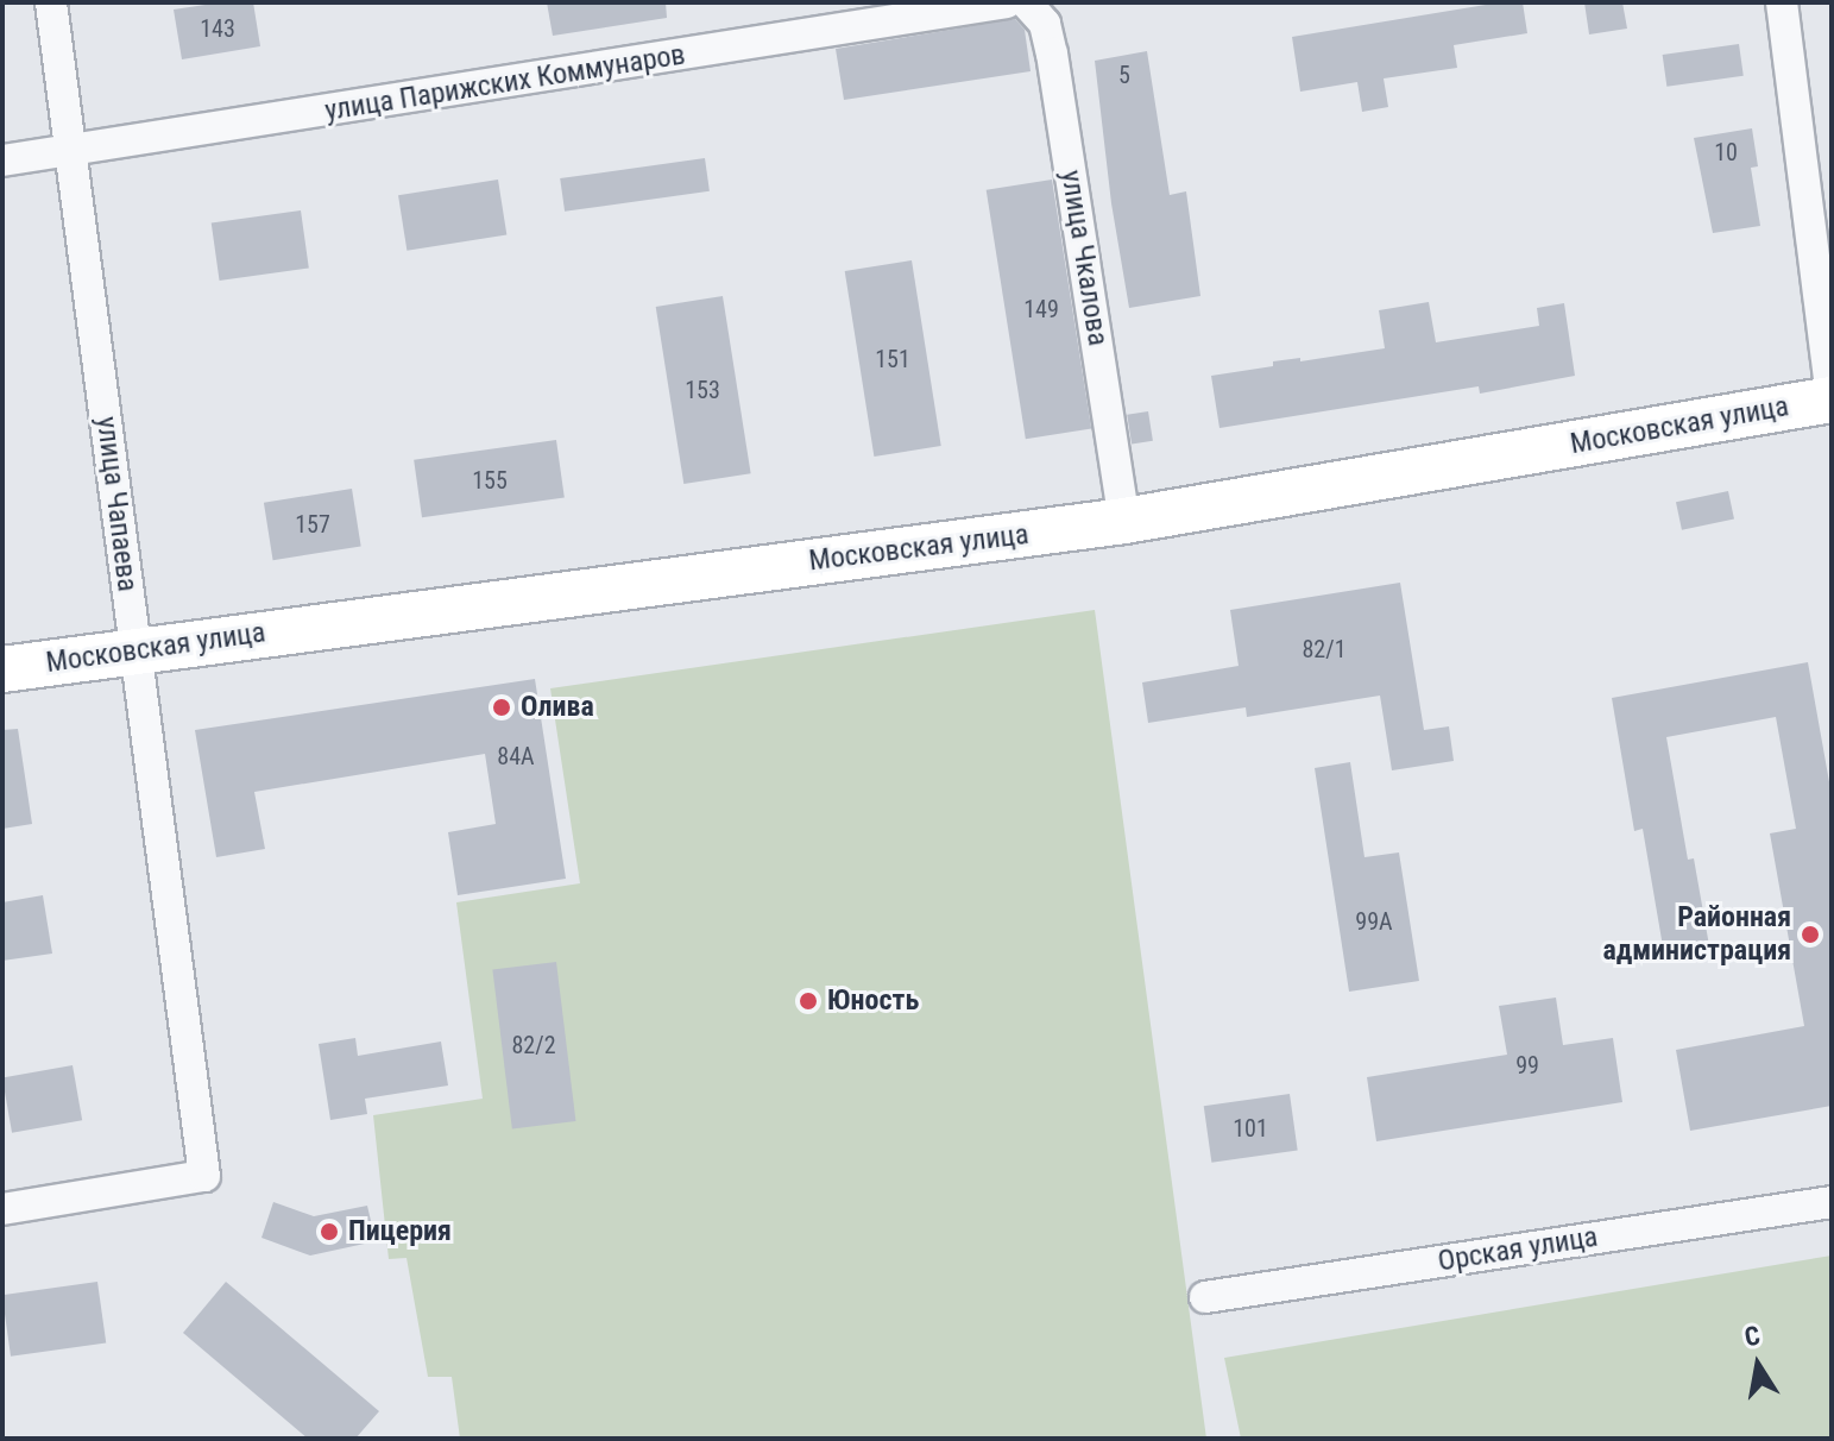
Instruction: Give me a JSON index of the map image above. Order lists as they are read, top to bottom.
{
  "streets": {
    "street": [
      "улица Парижских Коммунаров",
      "улица Чкалова",
      "Московская улица",
      "улица Чапаева",
      "Орская улица"
    ]
  },
  "crossings": [
    ["улица Парижских Коммунаров", "улица Чапаева"],
    ["улица Чкалова", "Московская улица"],
    ["Московская улица", "улица Чапаева"]
  ],
  "places": [
    "Олива",
    "Районная администрация",
    "Юность",
    "Пицерия"
  ],
  "house_numbers": [
    "143",
    "5",
    "10",
    "149",
    "151",
    "153",
    "155",
    "157",
    "82/1",
    "84А",
    "99А",
    "82/2",
    "99",
    "101"
  ],
  "north": "top"
}
